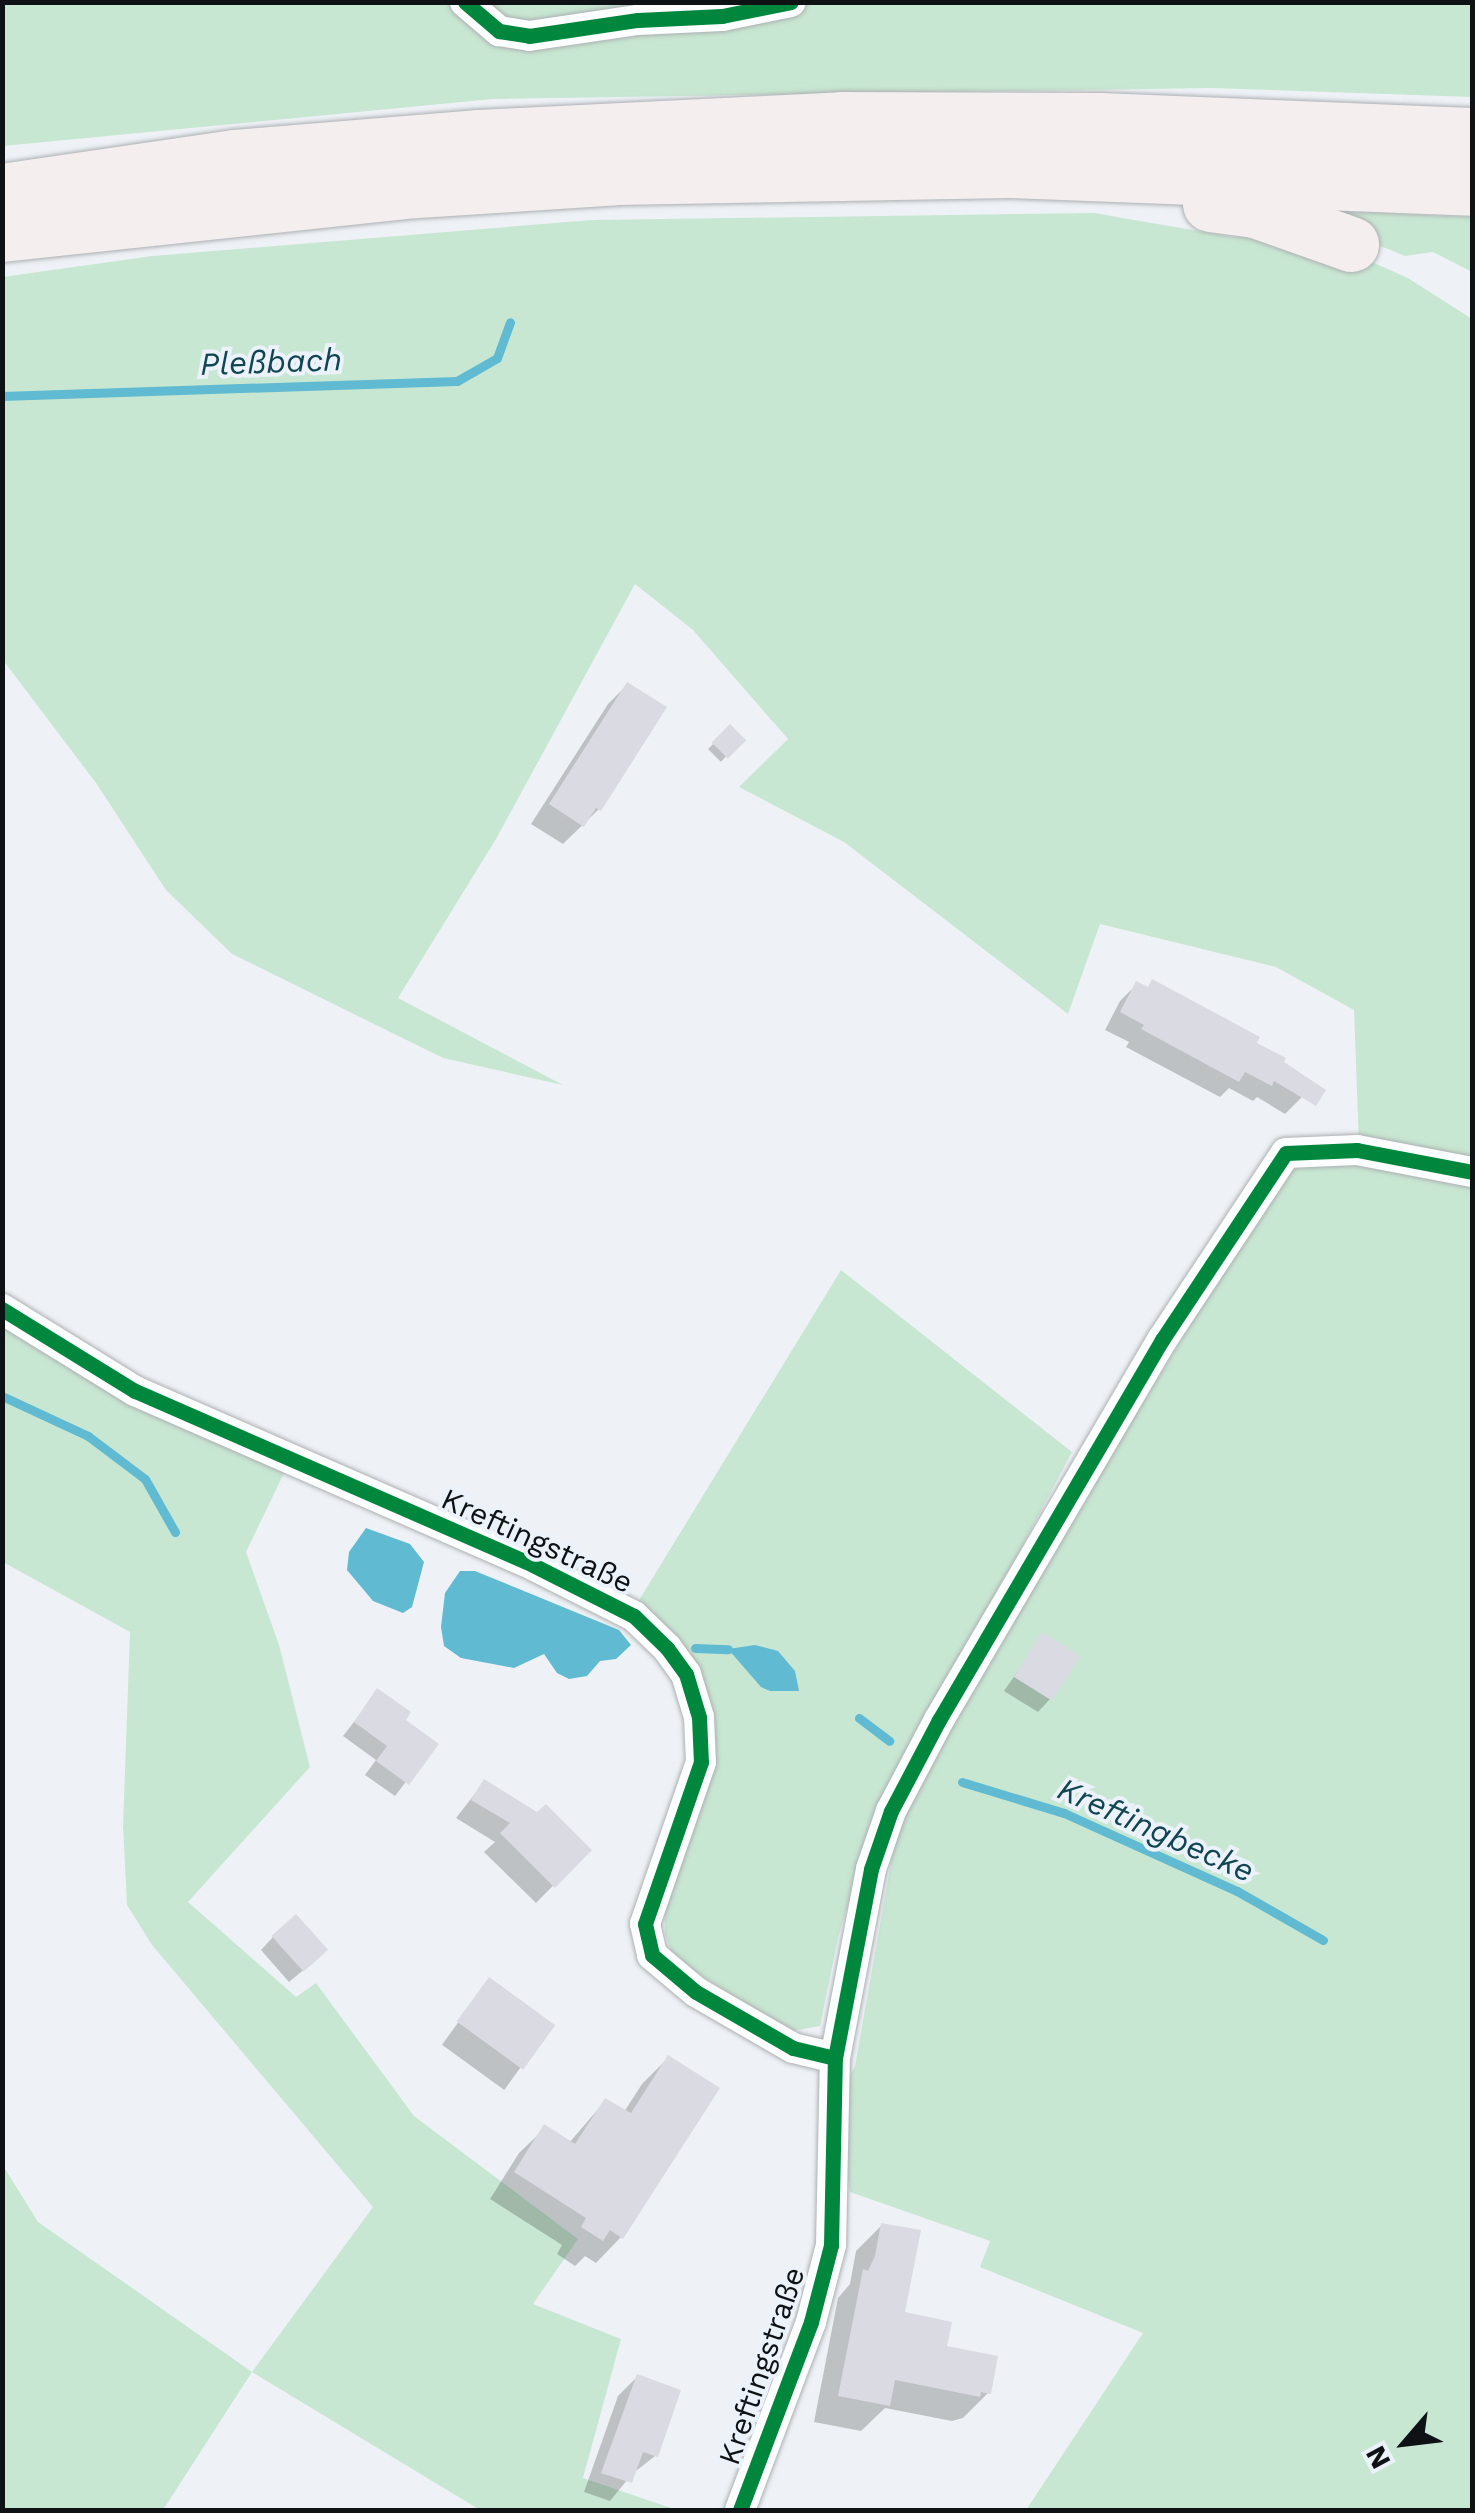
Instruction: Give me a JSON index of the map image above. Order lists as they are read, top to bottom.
{
  "streets": {
    "street": ["Kreftingstraße"]
  },
  "water": ["Pleßbach", "Kreftingbecke"],
  "north": "bottom left"
}
